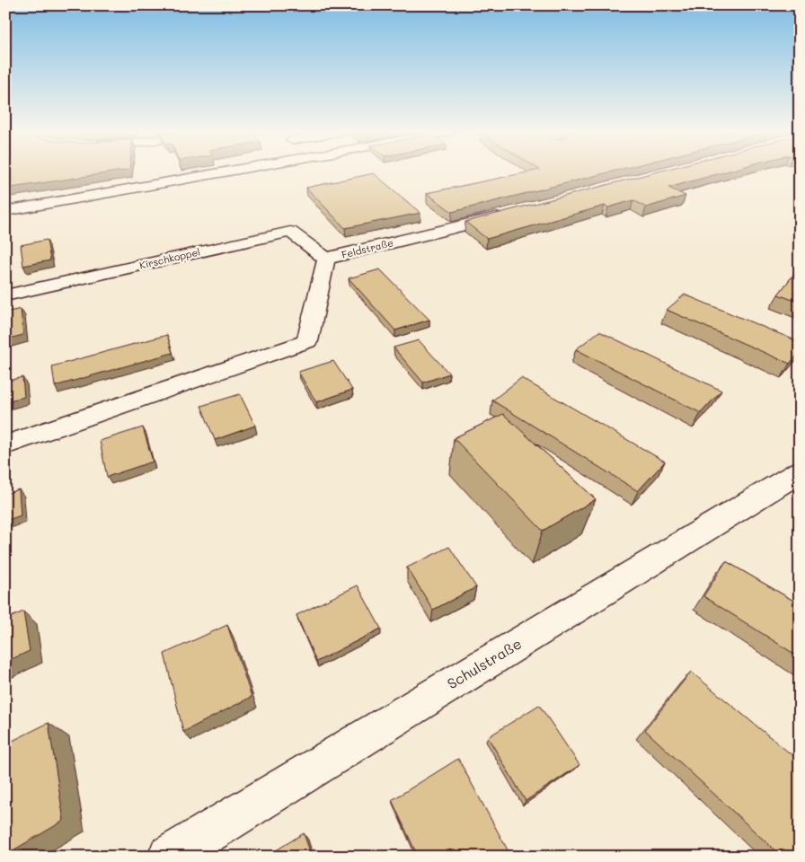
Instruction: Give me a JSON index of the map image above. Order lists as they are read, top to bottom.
{
  "streets": {
    "street": ["Feldstraße", "Kirschkoppel", "Schulstraße"]
  },
  "crossings": [
    ["Feldstraße", "Kirschkoppel"]
  ]
}
